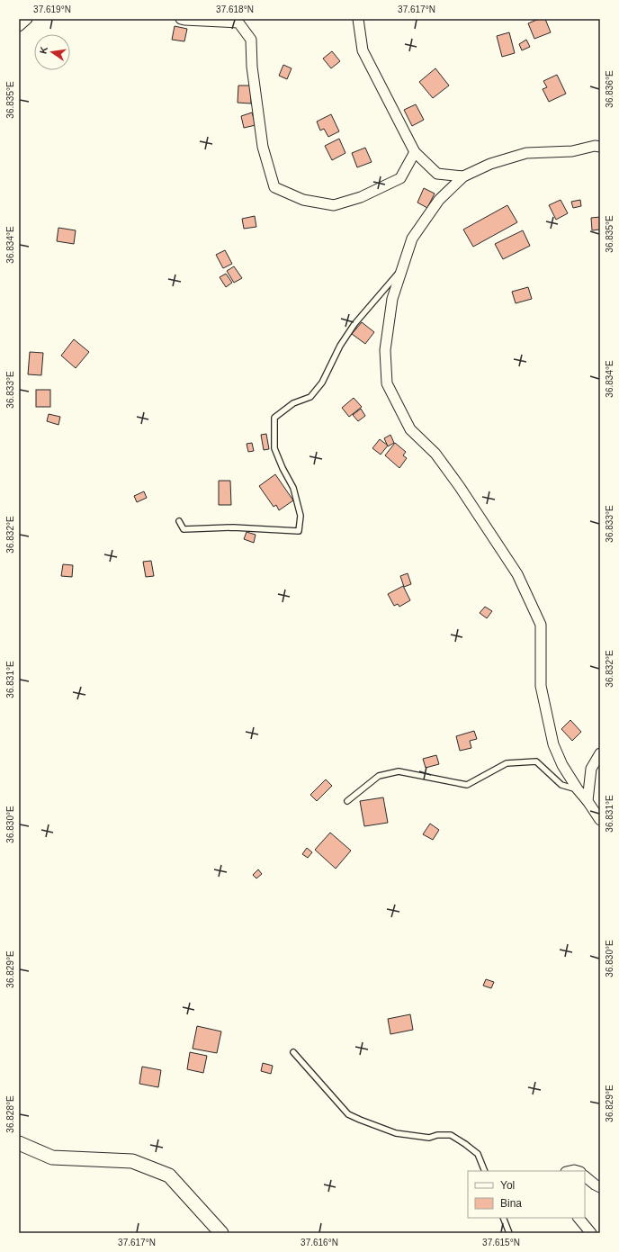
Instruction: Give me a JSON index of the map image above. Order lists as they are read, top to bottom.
{
  "legend": ["Yol", "Bina"],
  "north": "left",
  "coordinates": [
    "37.619°N",
    "37.618°N",
    "37.617°N",
    "36.836°E",
    "36.835°E",
    "36.834°E",
    "36.833°E",
    "36.832°E",
    "36.831°E",
    "36.830°E",
    "36.829°E",
    "36.828°E",
    "37.616°N",
    "37.615°N"
  ]
}
